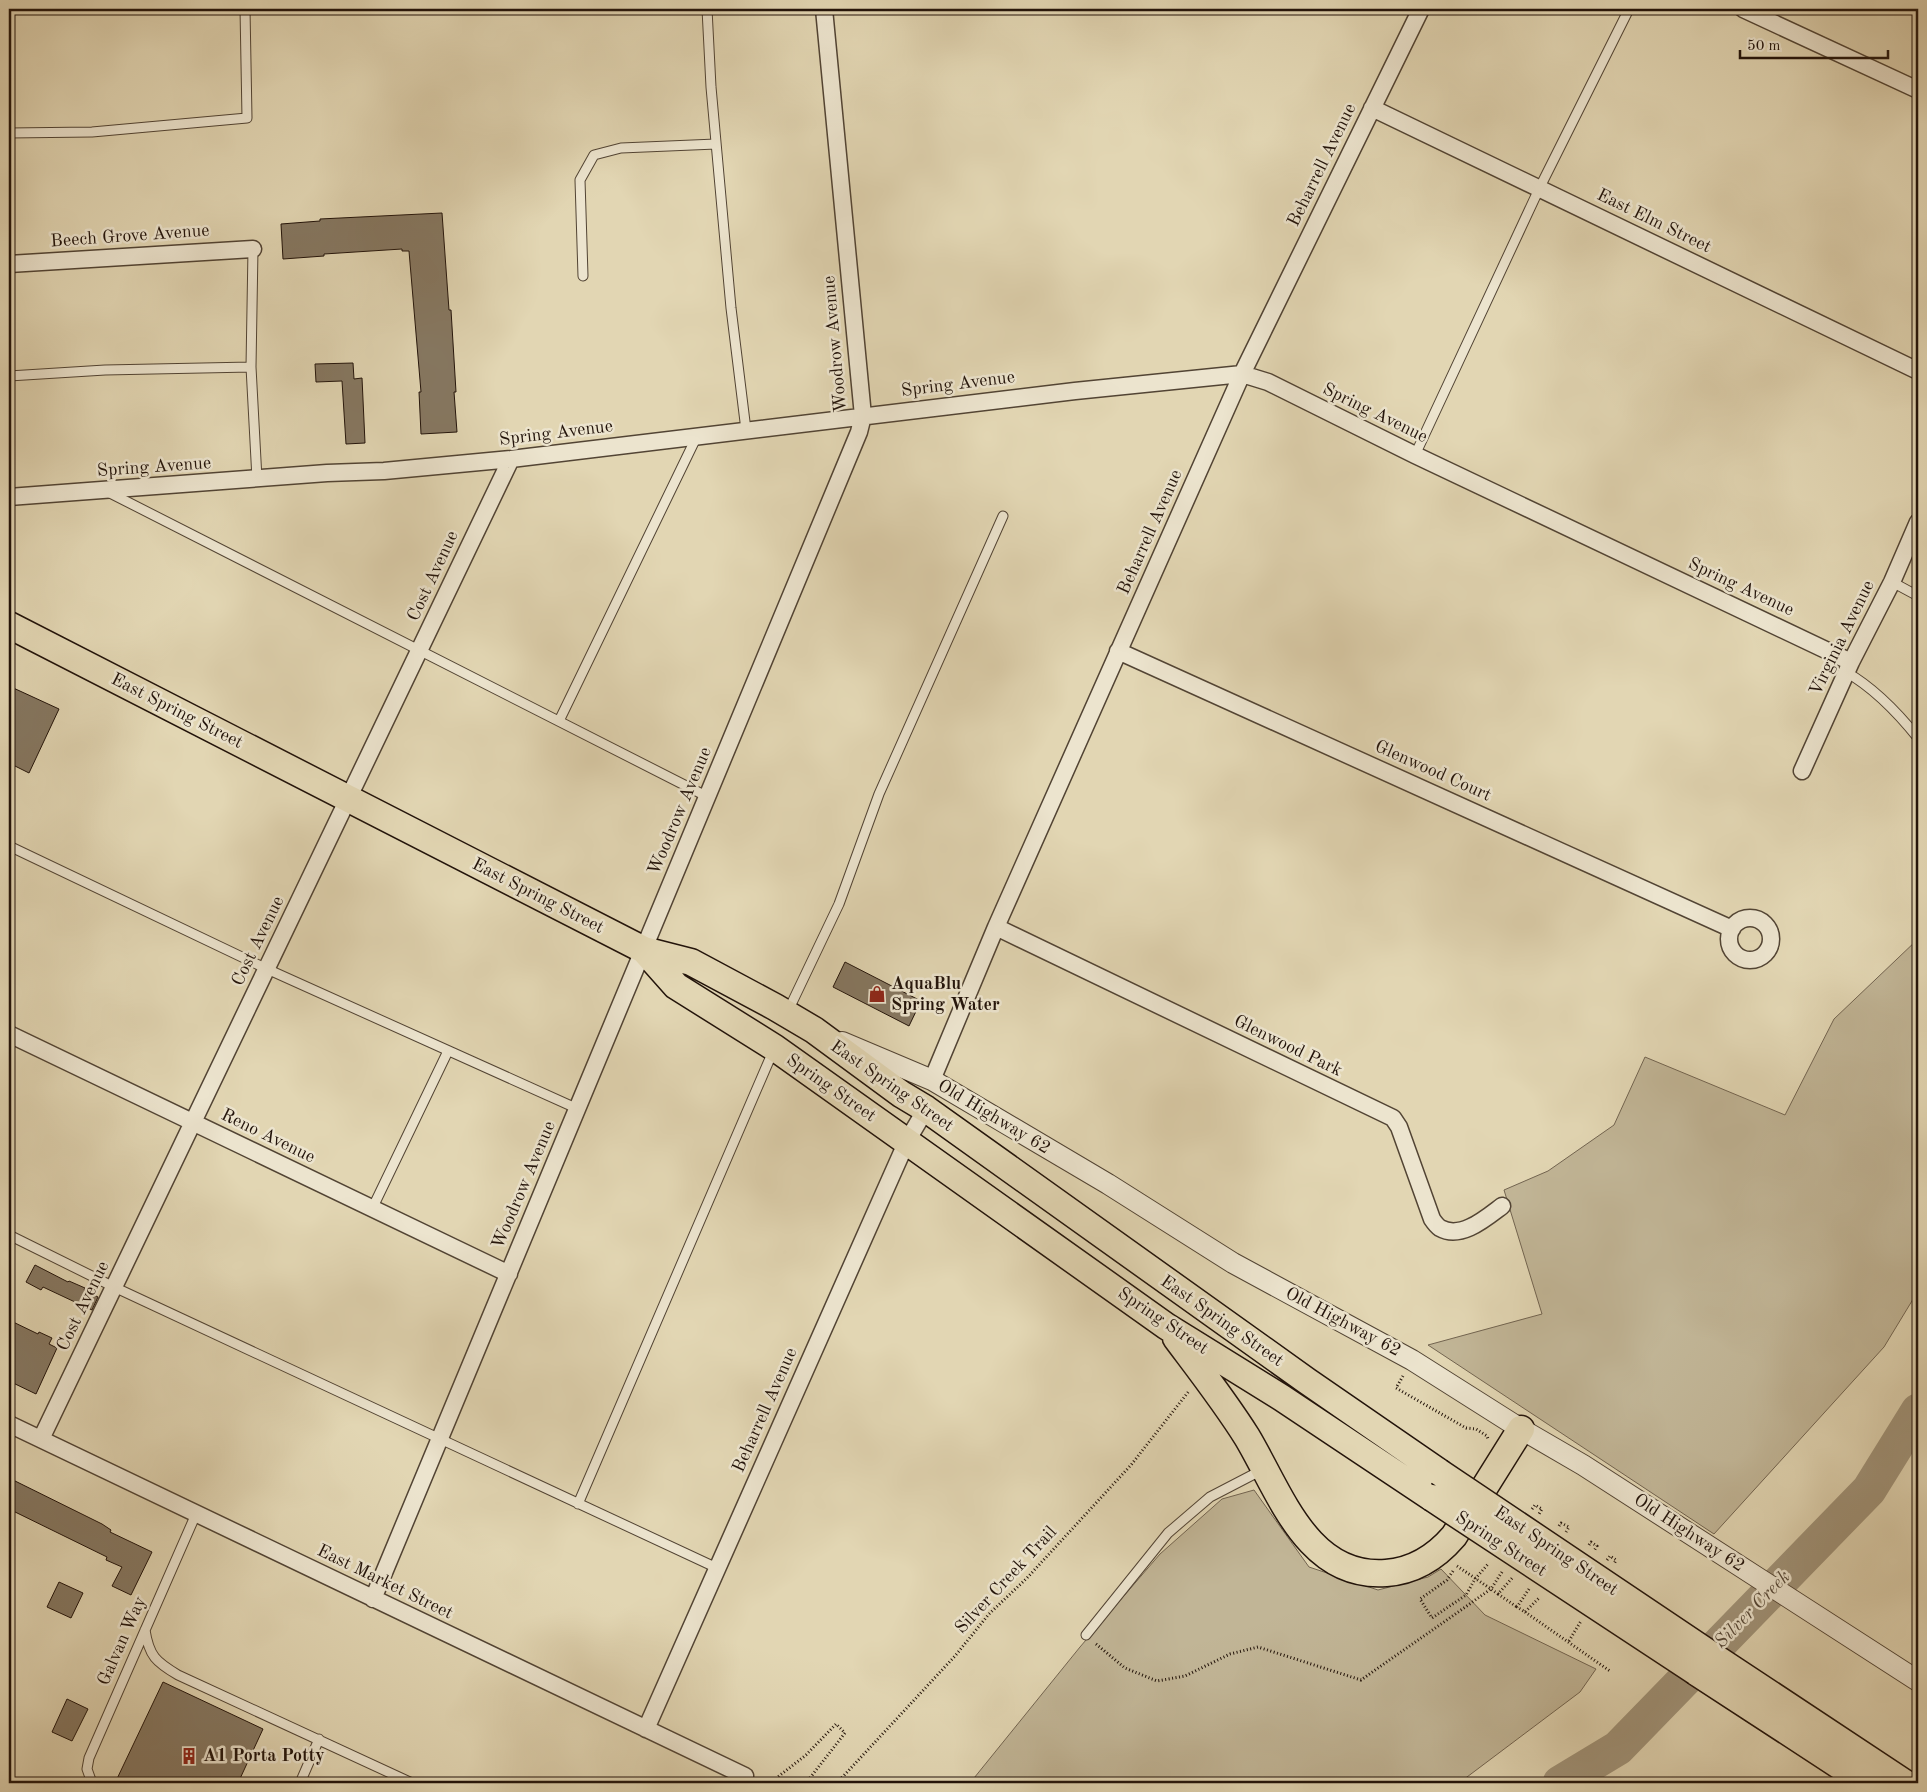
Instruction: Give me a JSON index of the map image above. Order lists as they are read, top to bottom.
{
  "streets": {
    "main road": ["East Spring Street", "Spring Street"],
    "street": [
      "Beharrell Avenue",
      "East Elm Street",
      "Beech Grove Avenue",
      "Woodrow Avenue",
      "Spring Avenue",
      "Cost Avenue",
      "Virginia Avenue",
      "Glenwood Court",
      "Glenwood Park",
      "Old Highway 62",
      "Reno Avenue",
      "East Market Street"
    ],
    "lane": ["Galvan Way"],
    "path": ["Silver Creek Trail"]
  },
  "crossings": [
    ["Beharrell Avenue", "East Elm Street"],
    ["Beharrell Avenue", "Spring Avenue"],
    ["Beharrell Avenue", "East Spring Street"],
    ["Beharrell Avenue", "Glenwood Court"],
    ["Beharrell Avenue", "Glenwood Park"],
    ["Beharrell Avenue", "Spring Street"],
    ["Beharrell Avenue", "Old Highway 62"],
    ["Beharrell Avenue", "East Market Street"],
    ["Woodrow Avenue", "Spring Avenue"],
    ["Woodrow Avenue", "East Spring Street"],
    ["Woodrow Avenue", "Spring Street"],
    ["Woodrow Avenue", "Reno Avenue"],
    ["Woodrow Avenue", "East Market Street"],
    ["Spring Avenue", "Cost Avenue"],
    ["Spring Avenue", "Virginia Avenue"],
    ["Cost Avenue", "East Spring Street"],
    ["Cost Avenue", "Reno Avenue"],
    ["Cost Avenue", "East Market Street"],
    ["East Spring Street", "Spring Street"],
    ["East Spring Street", "Old Highway 62"],
    ["East Market Street", "Galvan Way"]
  ],
  "water": ["Silver Creek"],
  "places": {
    "shop": ["AquaBlu Spring Water"],
    "building": ["A1 Porta Potty"]
  },
  "scale_bar": "50 m"
}
